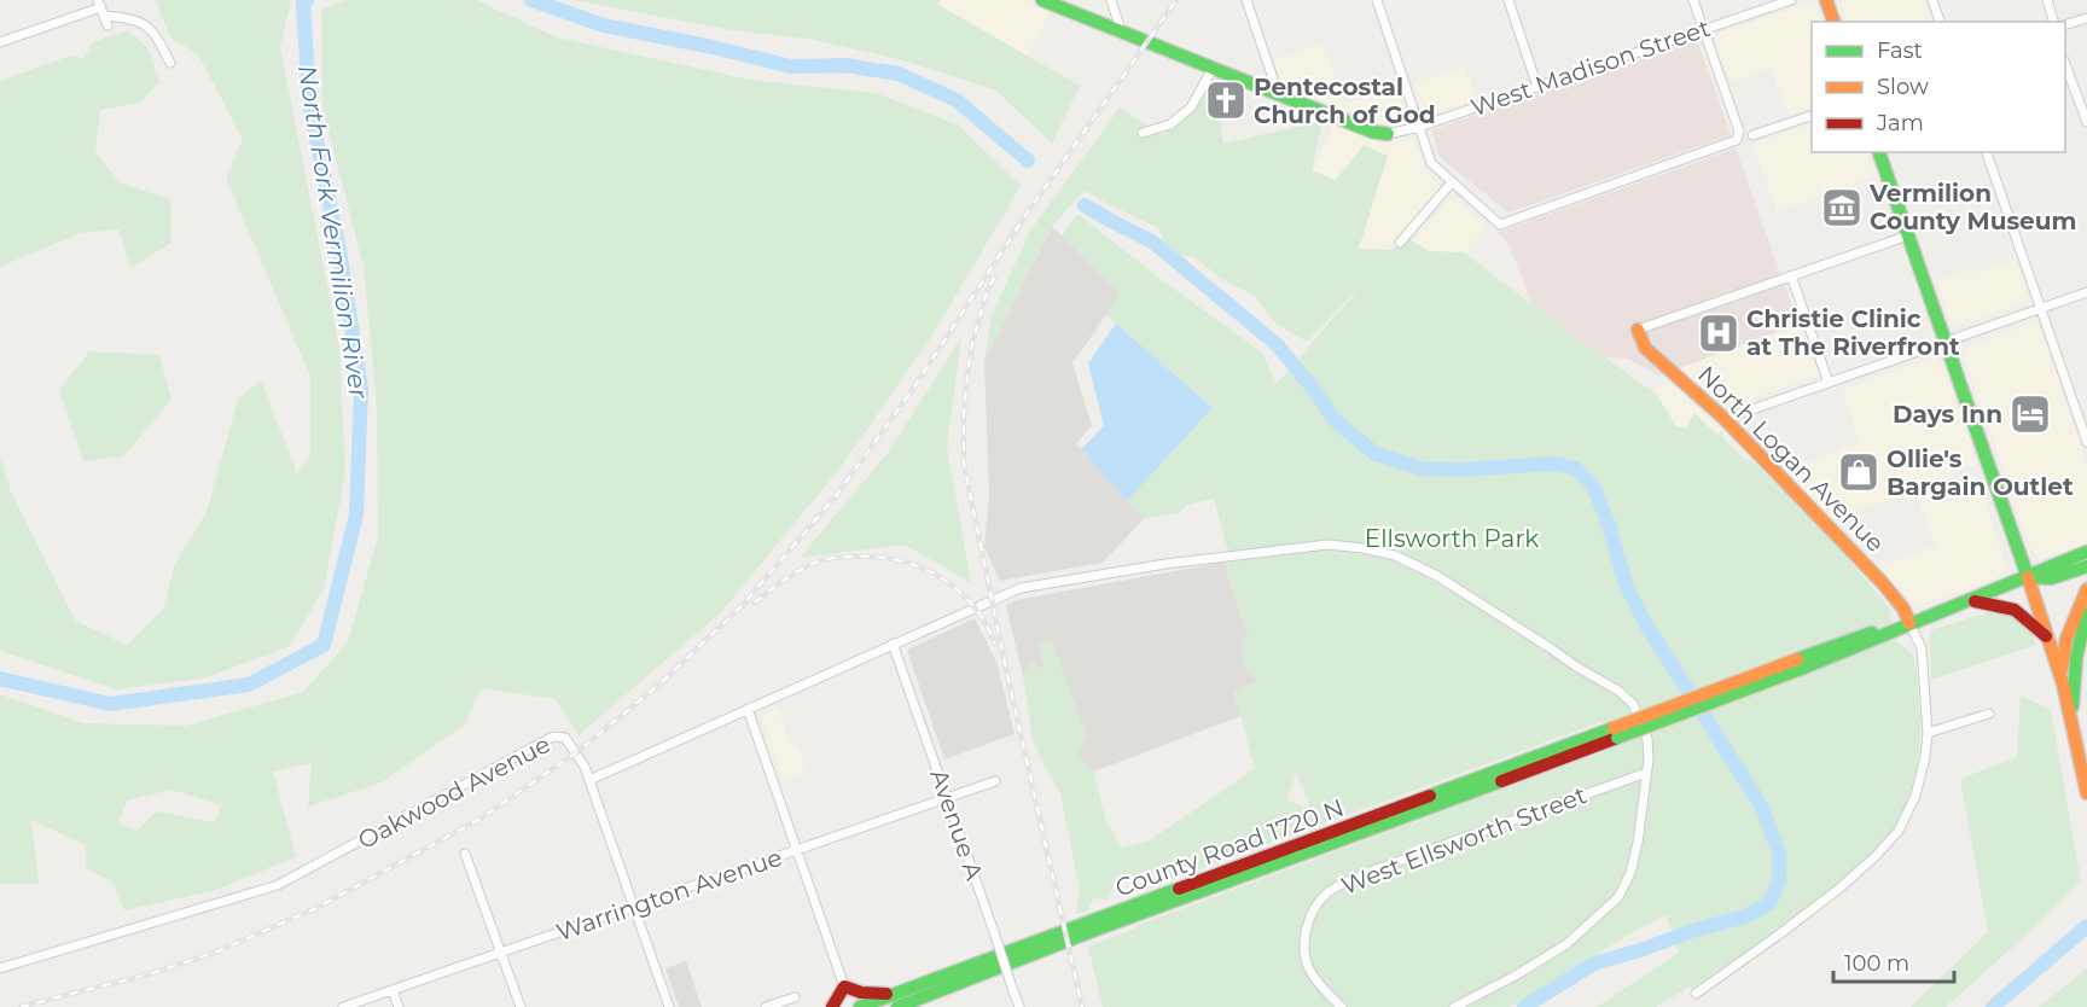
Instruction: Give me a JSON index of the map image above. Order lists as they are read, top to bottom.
{
  "streets": {
    "main road": ["North Logan Avenue", "County Road 1720 N"],
    "street": [
      "West Madison Street",
      "Oakwood Avenue",
      "Avenue A",
      "West Ellsworth Street",
      "Warrington Avenue"
    ]
  },
  "crossings": [
    ["North Logan Avenue", "County Road 1720 N"],
    ["Oakwood Avenue", "Warrington Avenue"],
    ["Avenue A", "Warrington Avenue"]
  ],
  "water": ["North Fork Vermilion River"],
  "parks": ["Ellsworth Park"],
  "places": {
    "church": ["Pentecostal Church of God"],
    "museum": ["Vermilion County Museum"],
    "hospital": ["Christie Clinic at The Riverfront"],
    "hotel": ["Days Inn"],
    "shop": ["Ollie's Bargain Outlet"]
  },
  "legend": ["Fast", "Slow", "Jam"],
  "scale_bar": "100 m"
}
